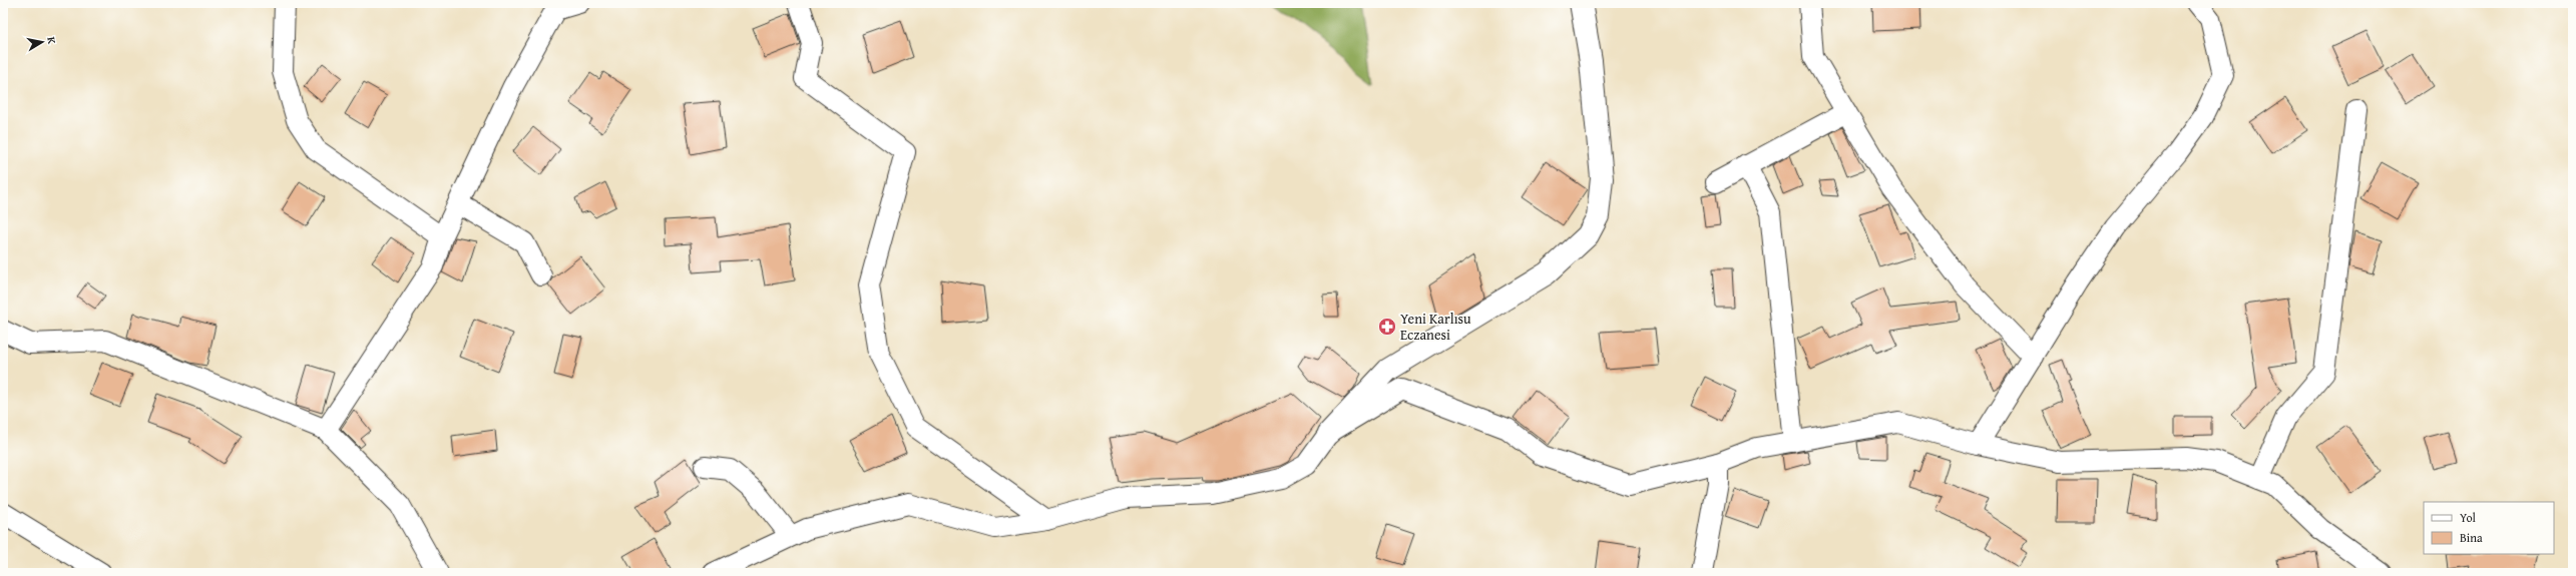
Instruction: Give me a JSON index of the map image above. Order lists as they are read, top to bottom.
{
  "places": {
    "pharmacy": ["Yeni Karlısu Eczanesi"]
  },
  "legend": ["Yol", "Bina"],
  "north": "right"
}
